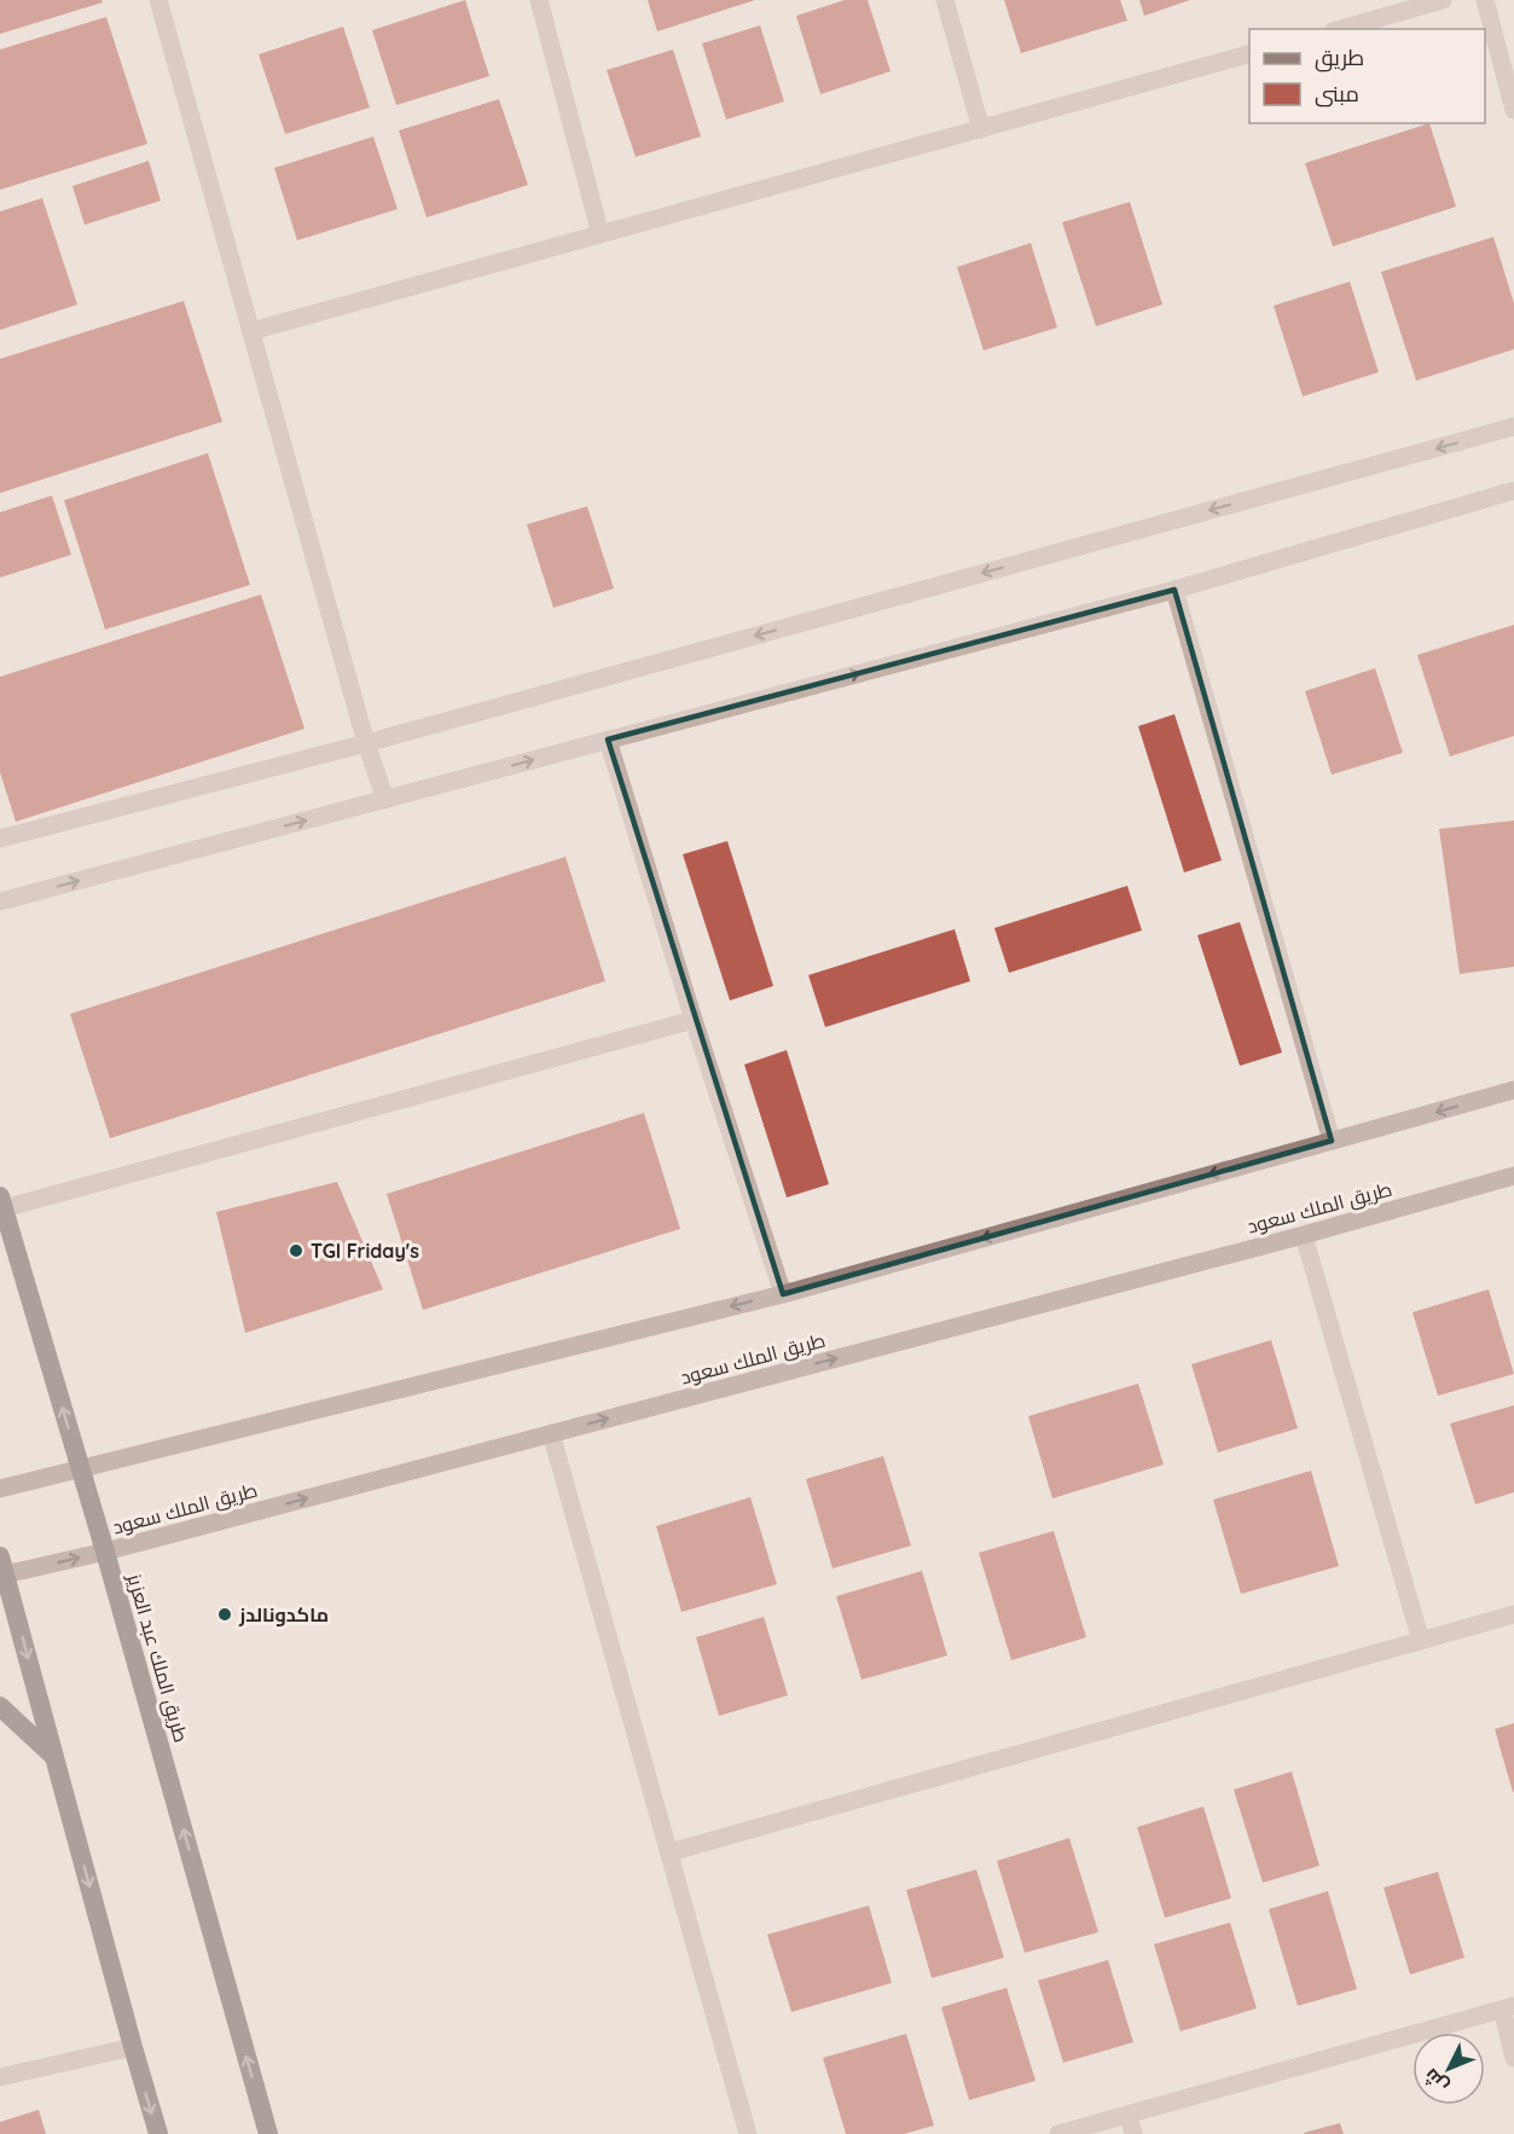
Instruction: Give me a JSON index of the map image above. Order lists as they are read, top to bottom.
{
  "streets": {
    "highway": ["طريق الملك عبد العزيز"],
    "main road": ["طريق الملك سعود"]
  },
  "crossings": [
    ["طريق الملك سعود", "طريق الملك عبد العزيز"]
  ],
  "places": ["TGI Friday's", "ماكدونالدز"],
  "legend": ["طريق", "مبنى"],
  "north": "bottom left"
}
